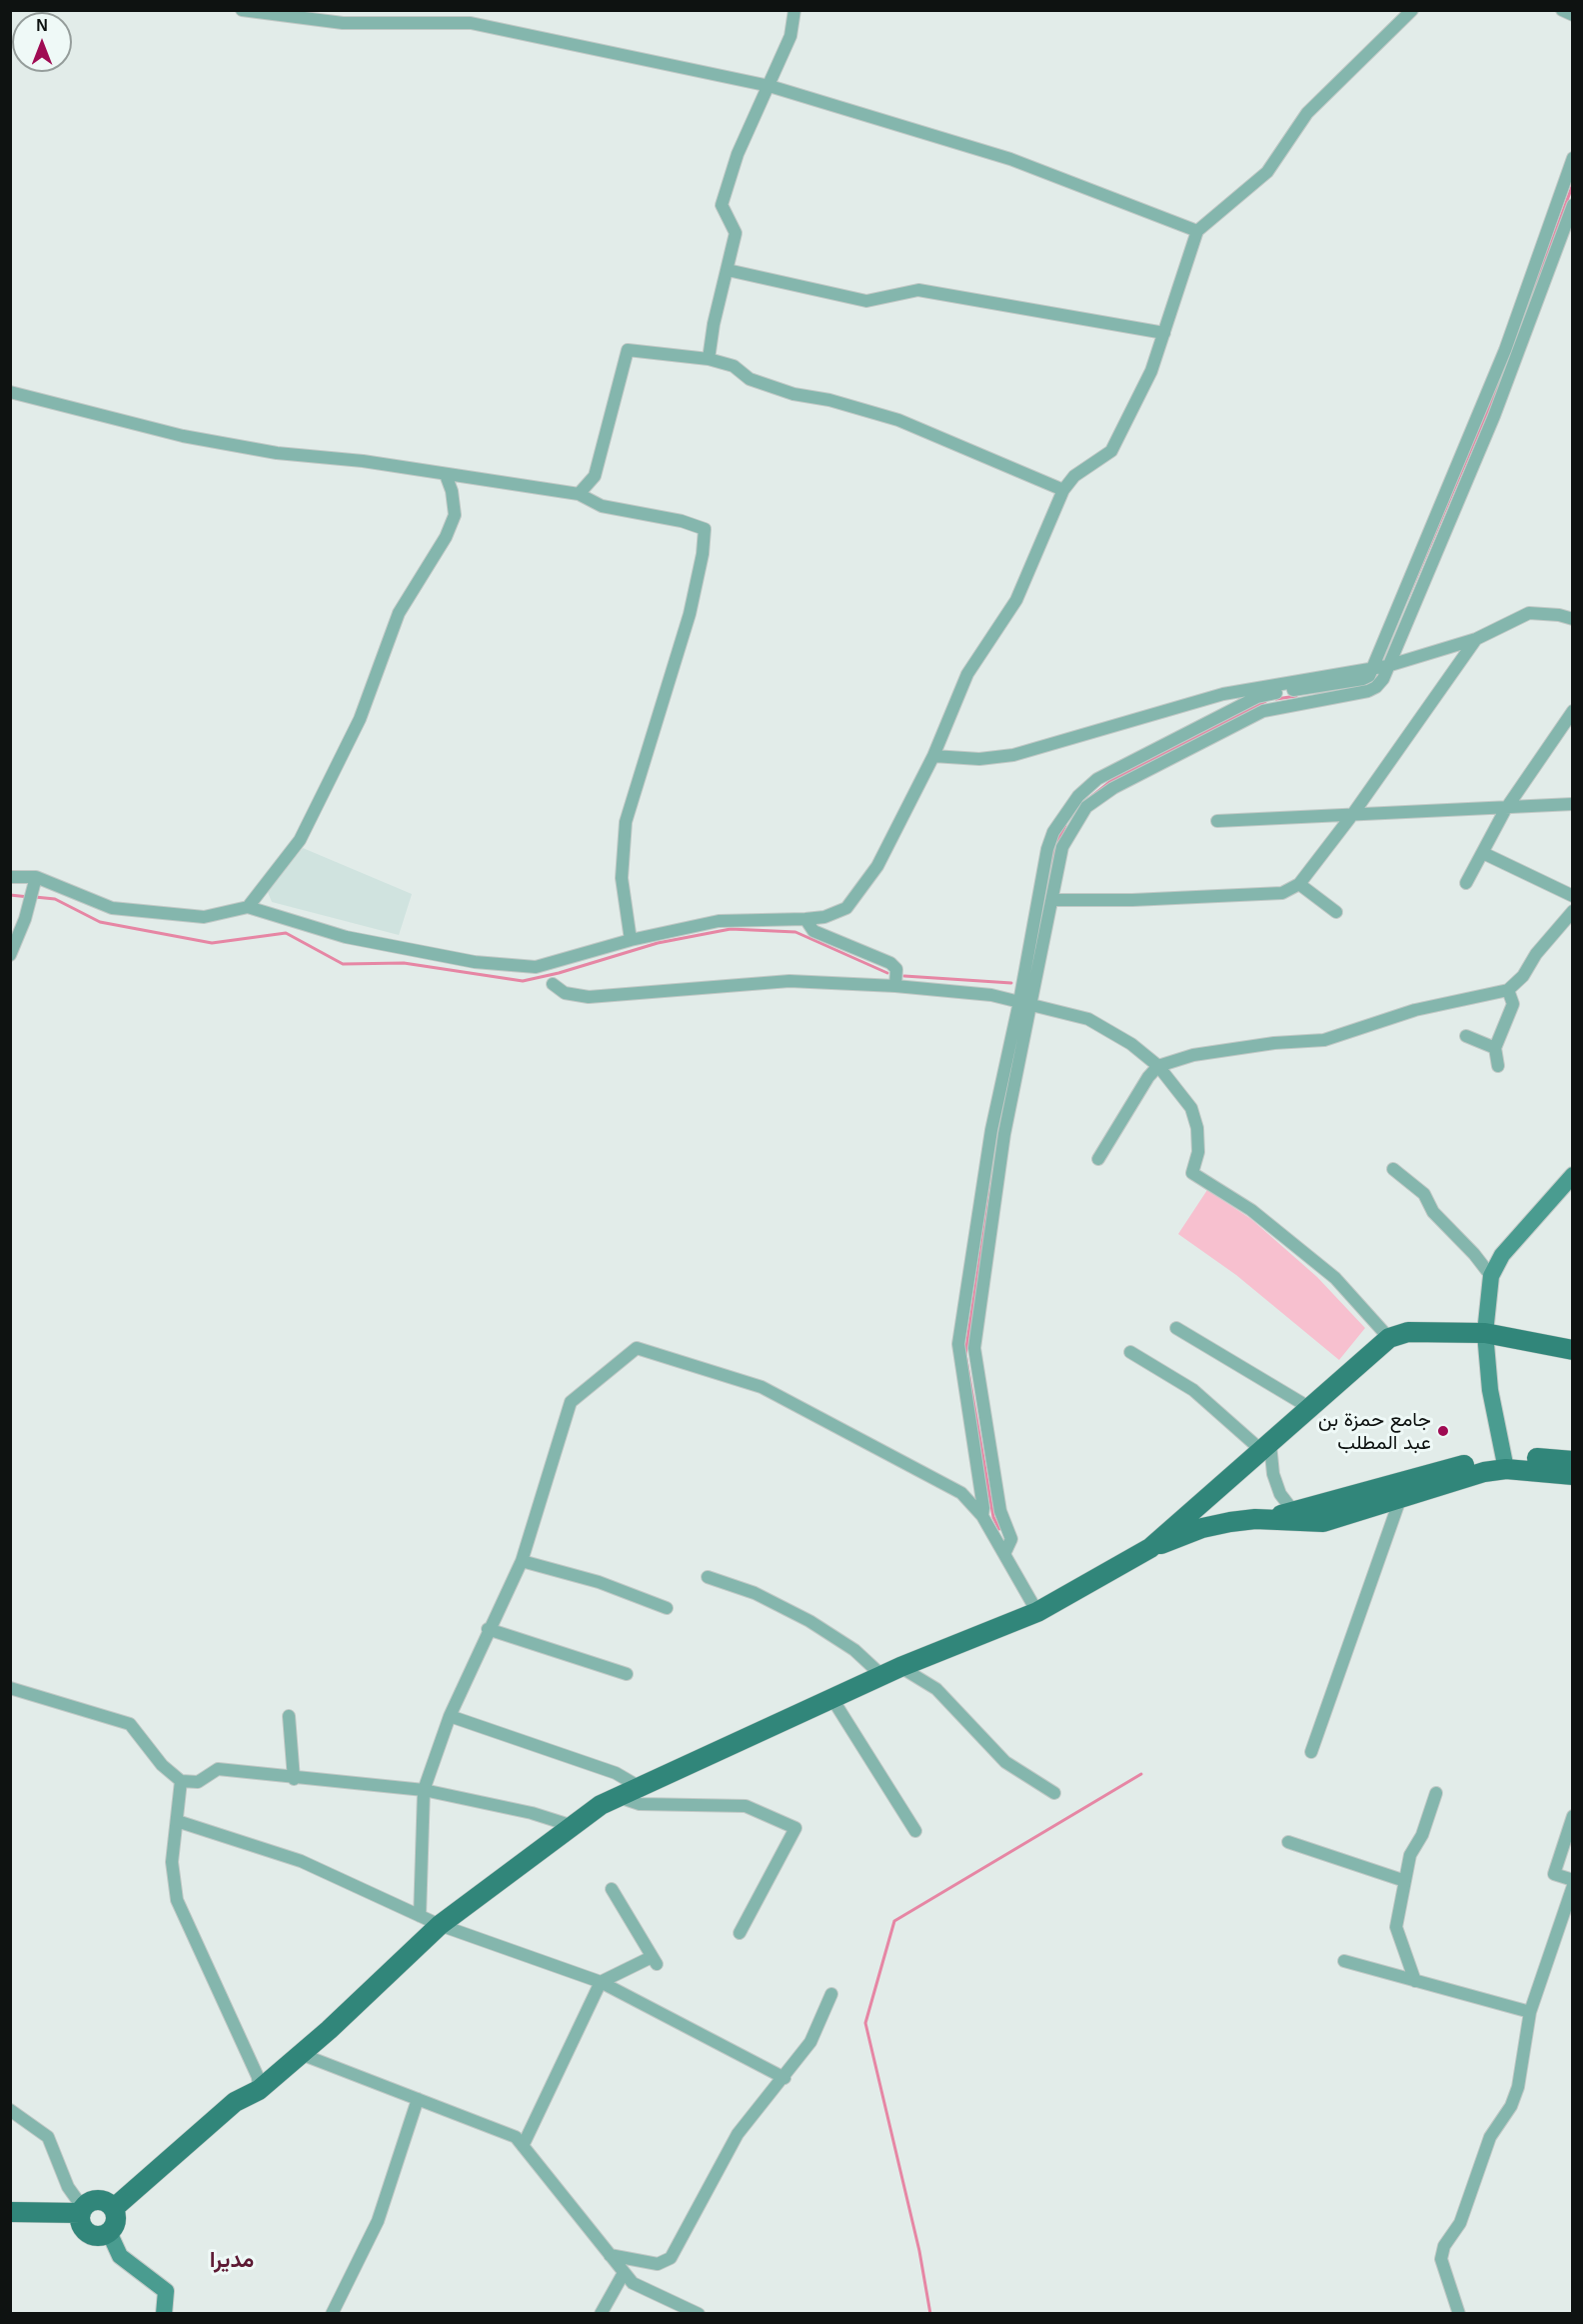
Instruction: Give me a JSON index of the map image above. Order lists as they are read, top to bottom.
{
  "districts": ["مديرا"],
  "places": ["جامع حمزة بن عبد المطلب"],
  "north": "top"
}
